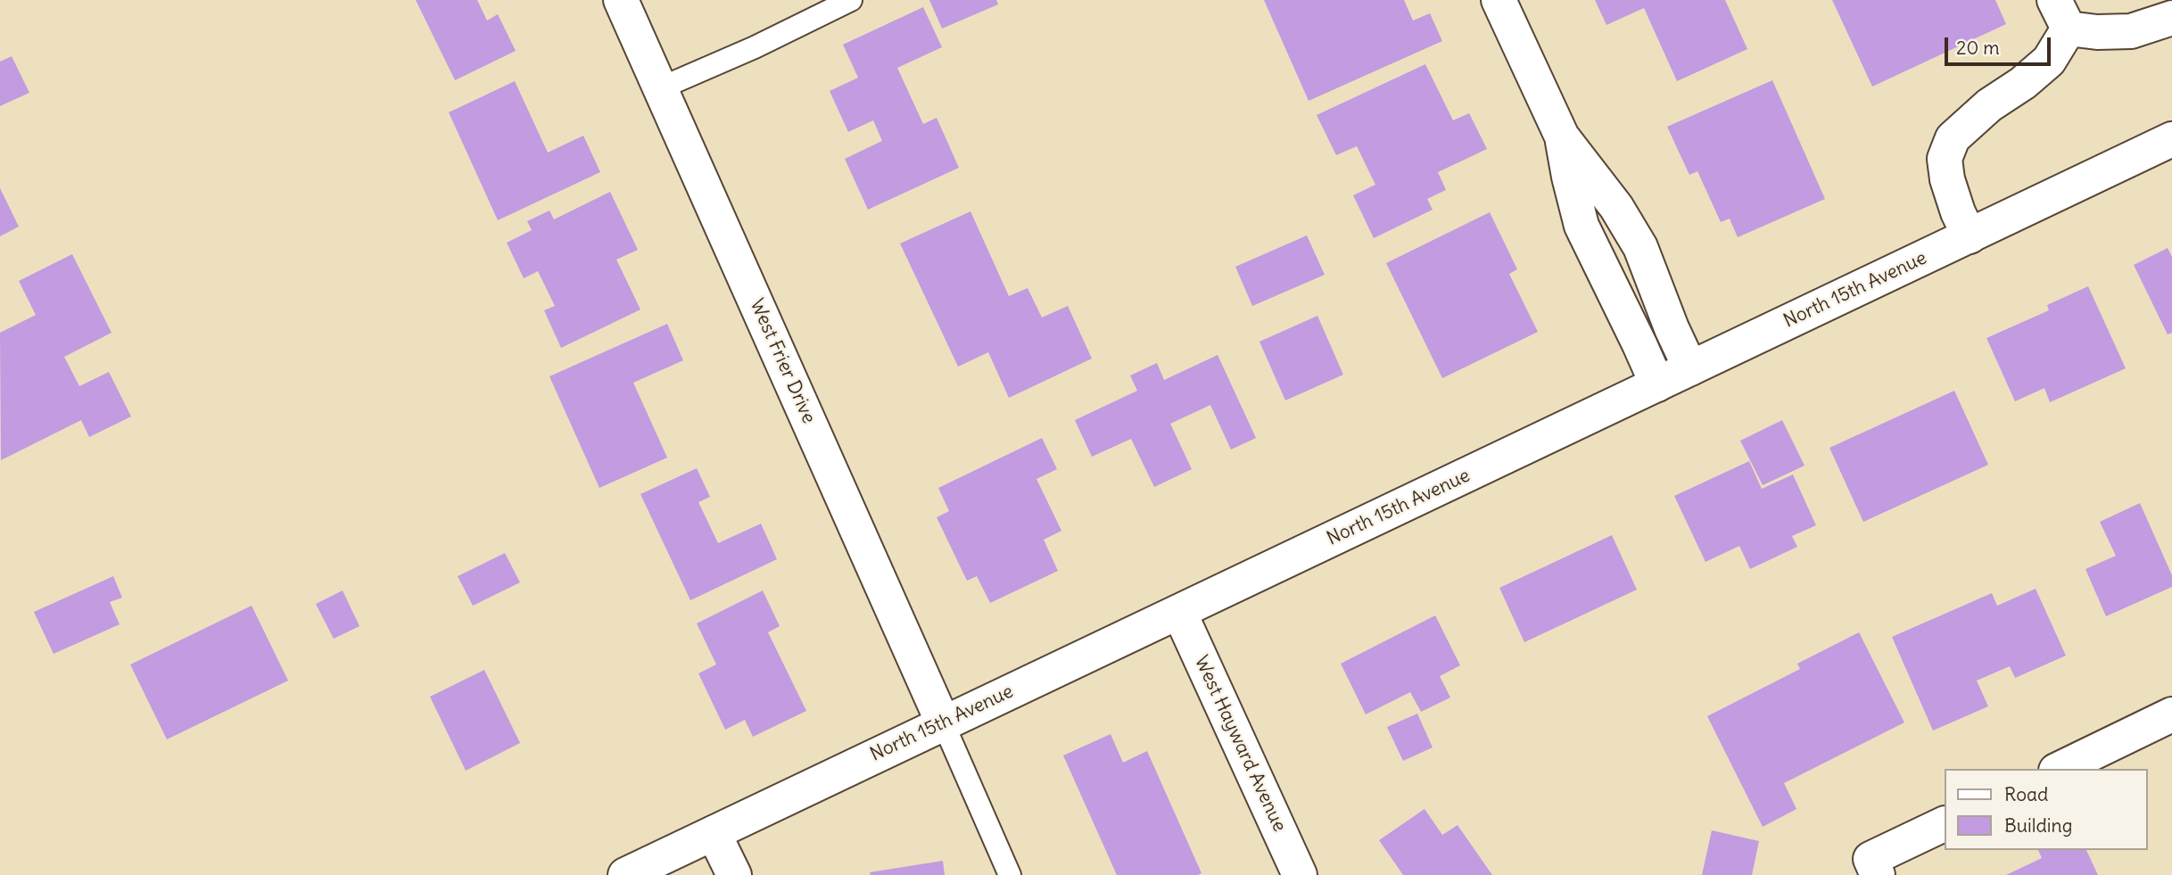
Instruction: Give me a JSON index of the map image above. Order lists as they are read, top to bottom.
{
  "streets": {
    "street": ["North 15th Avenue", "West Frier Drive", "West Hayward Avenue"]
  },
  "crossings": [
    ["North 15th Avenue", "West Frier Drive"],
    ["North 15th Avenue", "West Hayward Avenue"]
  ],
  "legend": ["Road", "Building"],
  "scale_bar": "20 m"
}
